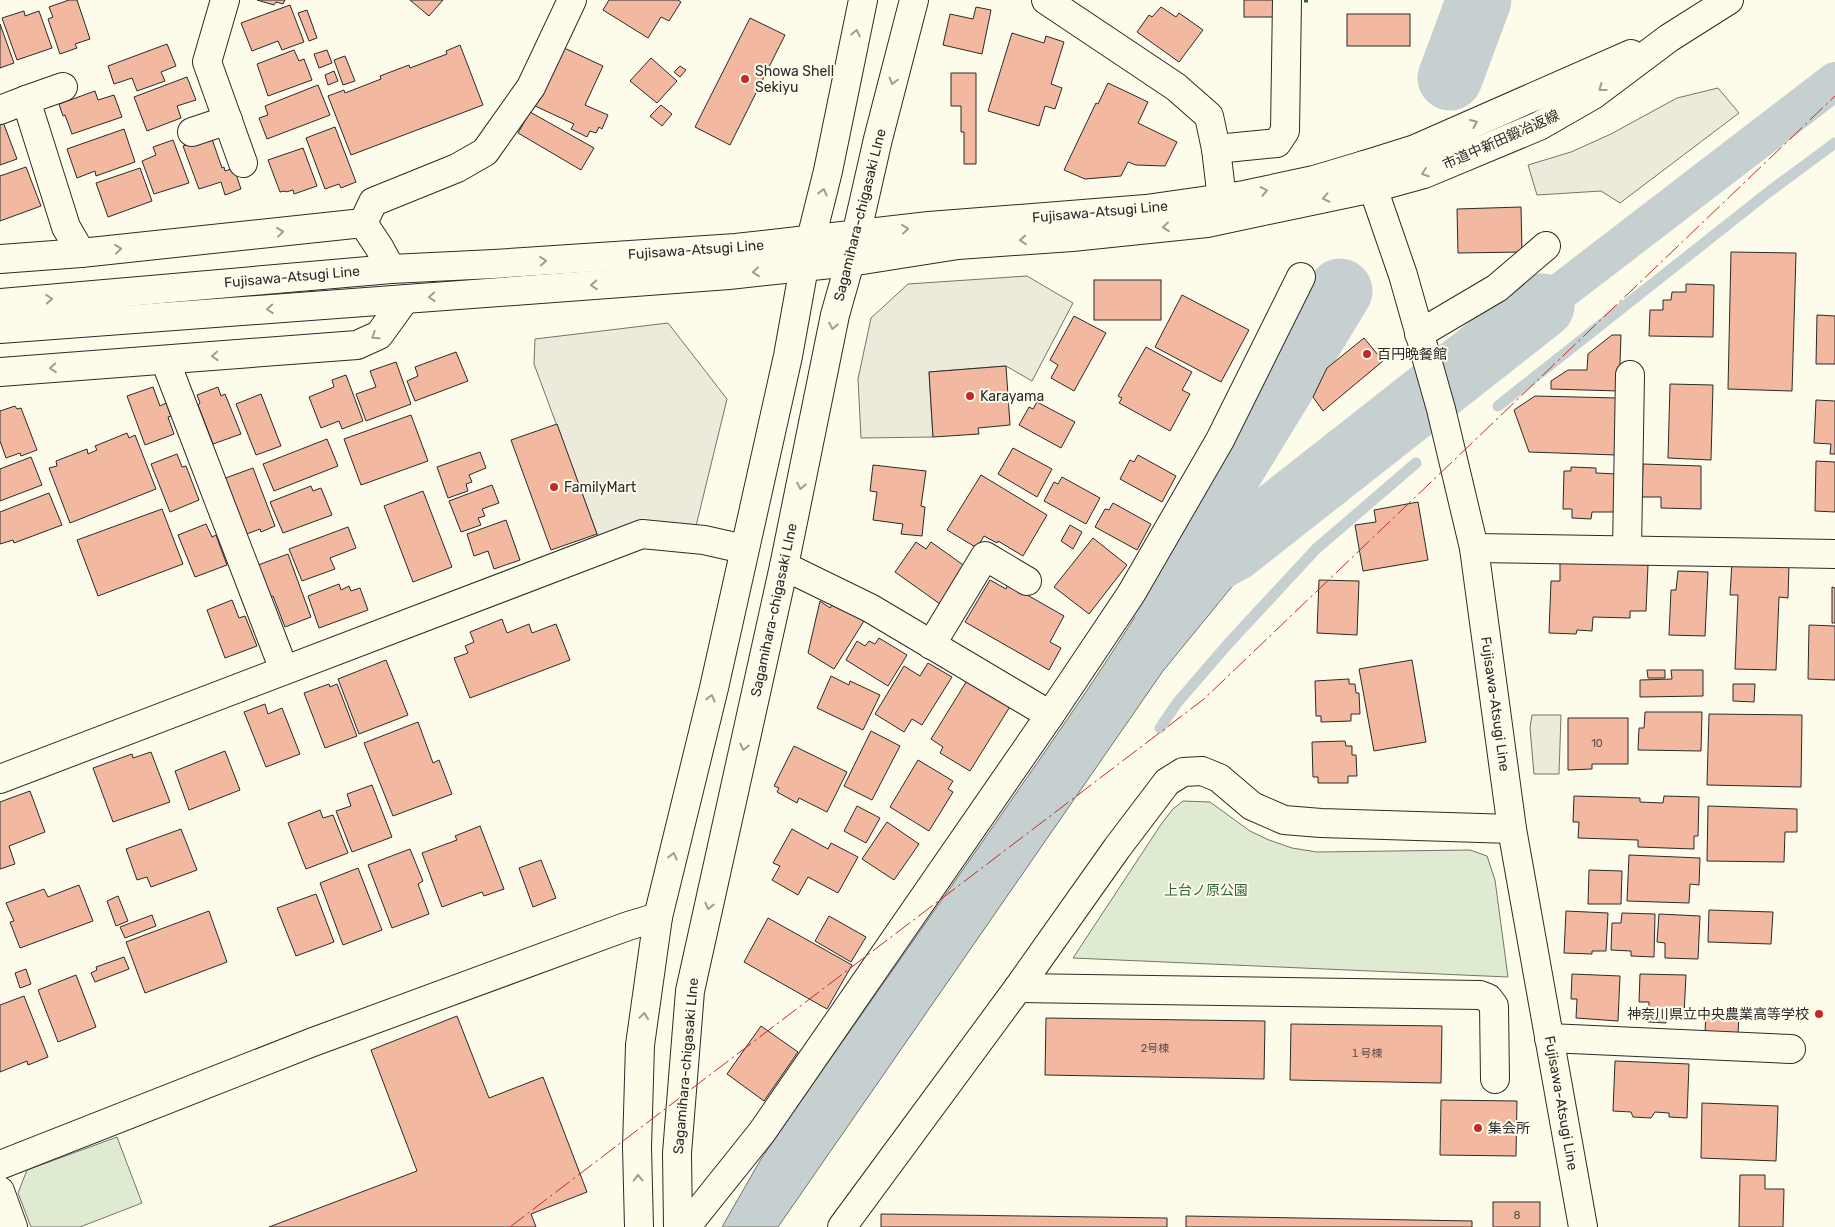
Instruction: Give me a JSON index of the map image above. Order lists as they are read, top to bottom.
{
  "streets": {
    "main road": ["市道中新田鍛冶返線", "Fujisawa-Atsugi Line", "Sagamihara-chigasaki LIne"]
  },
  "crossings": [
    ["市道中新田鍛冶返線", "Fujisawa-Atsugi Line"],
    ["Fujisawa-Atsugi Line", "Sagamihara-chigasaki LIne"]
  ],
  "parks": ["上台ノ原公園"],
  "places": [
    "Showa Shell Sekiyu",
    "百円晩餐館",
    "Karayama",
    "FamilyMart",
    "神奈川県立中央農業高等学校",
    "集会所"
  ],
  "house_numbers": [
    "10",
    "2号棟",
    "１号棟",
    "8"
  ]
}
